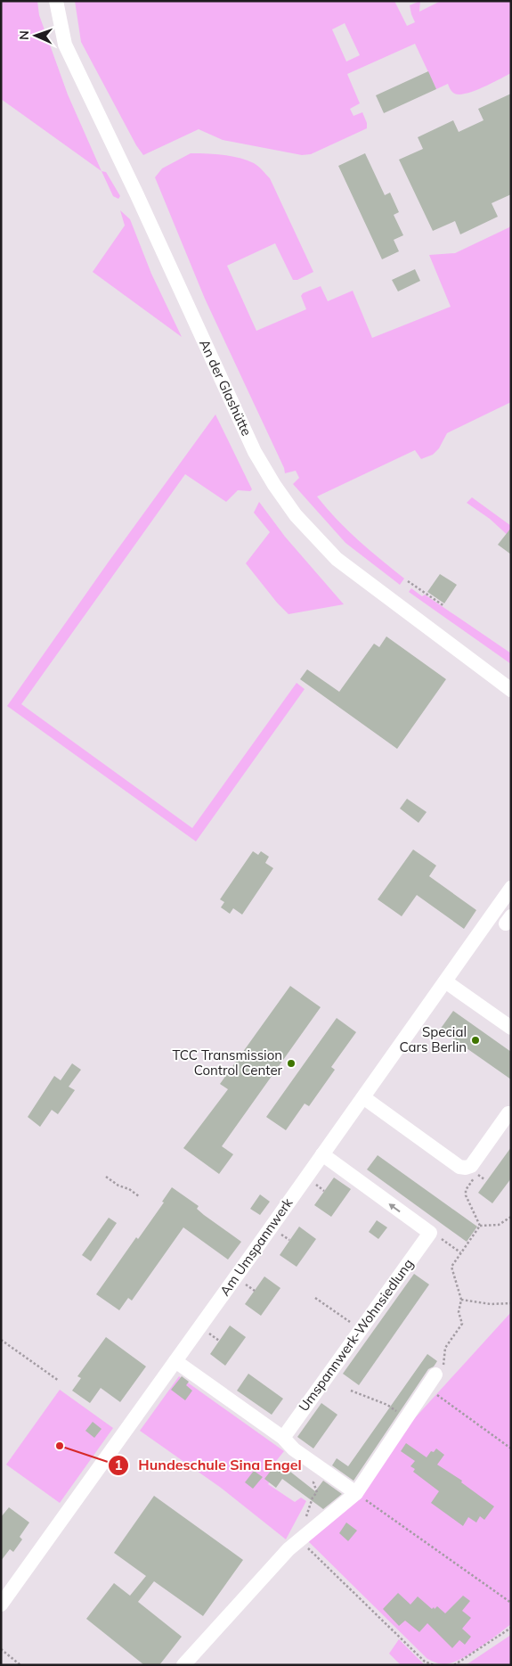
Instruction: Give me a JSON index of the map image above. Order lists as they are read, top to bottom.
{
  "streets": {
    "street": ["An der Glashütte", "Am Umspannwerk", "Umspannwerk-Wohnsiedlung"]
  },
  "places": ["Special Cars Berlin", "TCC Transmission Control Center", "Hundeschule Sina Engel"],
  "north": "left"
}
